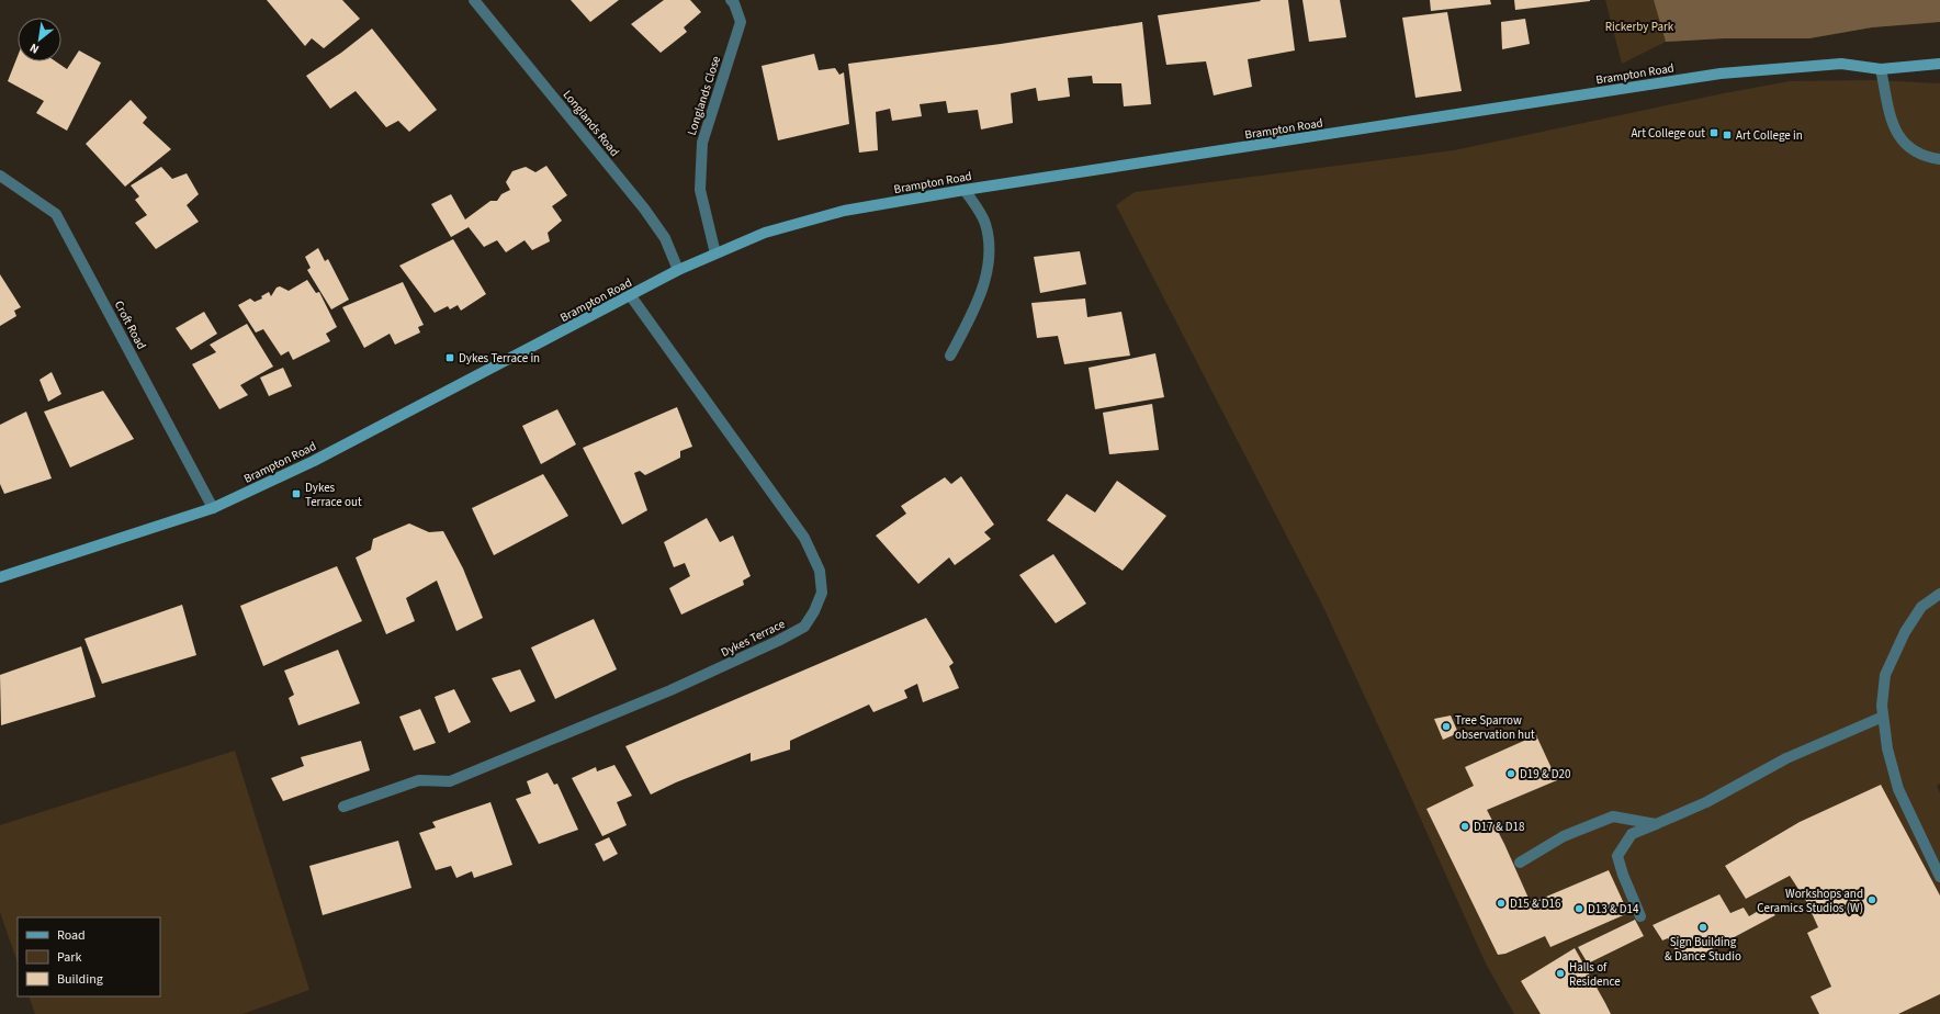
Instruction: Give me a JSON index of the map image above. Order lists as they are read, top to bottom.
{
  "streets": {
    "main road": ["Brampton Road"],
    "street": [
      "Longlands Close",
      "Longlands Road",
      "Croft Road",
      "Dykes Terrace"
    ]
  },
  "crossings": [
    ["Brampton Road", "Longlands Close"],
    ["Brampton Road", "Longlands Road"],
    ["Brampton Road", "Croft Road"],
    ["Brampton Road", "Dykes Terrace"]
  ],
  "parks": ["Rickerby Park"],
  "places": {
    "transit": [
      "Art College out",
      "Art College in",
      "Dykes Terrace in",
      "Dykes Terrace out"
    ],
    "other": [
      "Tree Sparrow observation hut",
      "D19 & D20",
      "D17 & D18",
      "Workshops and Ceramics Studios (W)",
      "D15 & D16",
      "D13 & D14",
      "Sign Building & Dance Studio",
      "Halls of Residence"
    ]
  },
  "legend": ["Road", "Park", "Building"],
  "north": "bottom left"
}
